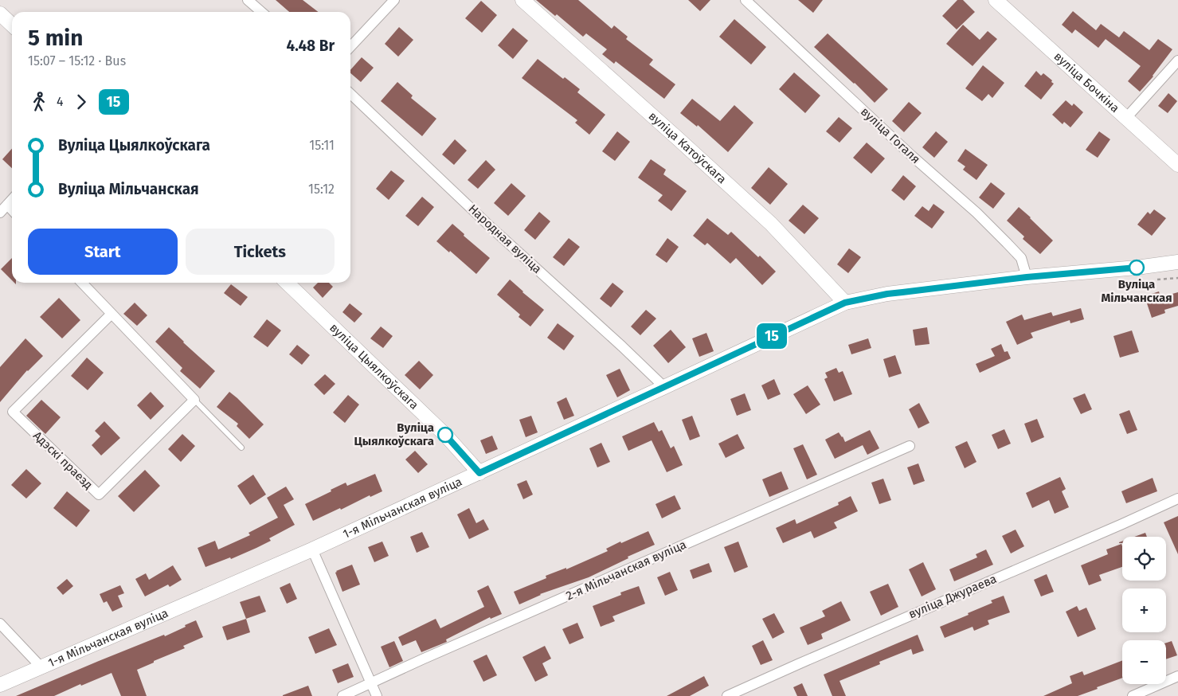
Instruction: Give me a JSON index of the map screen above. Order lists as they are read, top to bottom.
{
  "streets": {
    "street": [
      "вуліца Бочкіна",
      "вуліца Гогаля",
      "вуліца Катоўскага",
      "Народная вуліца",
      "вуліца Цыялкоўскага",
      "Адэскі праезд",
      "1-я Мільчанская вуліца",
      "2-я Мільчанская вуліца",
      "вуліца Джураева"
    ]
  },
  "crossings": [
    ["вуліца Гогаля", "1-я Мільчанская вуліца"],
    ["вуліца Катоўскага", "1-я Мільчанская вуліца"],
    ["Народная вуліца", "1-я Мільчанская вуліца"],
    ["вуліца Цыялкоўскага", "1-я Мільчанская вуліца"]
  ],
  "places": ["Вуліца Мільчанская", "Вуліца Цыялкоўскага"],
  "lines": ["bus line 15"],
  "page": {
    "on_map": "15",
    "heading": ["5 min", "15:07 – 15:12 · Bus", "4.48 Br"],
    "legs": ["4", "15"],
    "list": [
      {
        "name": "Вуліца Цыялкоўскага",
        "value": "15:11"
      },
      {
        "name": "Вуліца Мільчанская",
        "value": "15:12"
      }
    ],
    "buttons": ["Start", "Tickets"],
    "map_buttons": ["+", "−"]
  }
}
